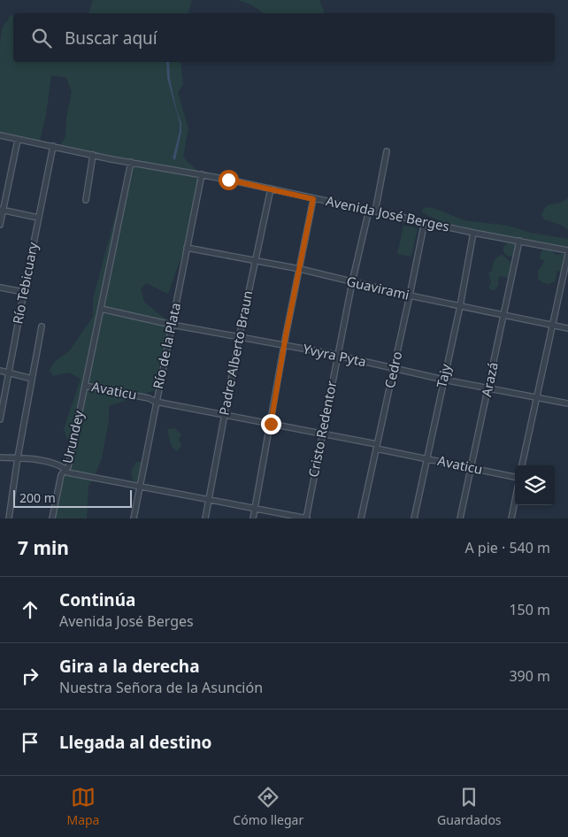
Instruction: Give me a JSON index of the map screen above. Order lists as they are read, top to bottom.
{
  "streets": {
    "street": [
      "Avenida José Berges",
      "Río Tebicuary",
      "Guavirami",
      "Río de la Plata",
      "Padre Alberto Braun",
      "Yvyra Pyta",
      "Cedro",
      "Tajy",
      "Arazá",
      "Avaticu",
      "Cristo Redentor",
      "Urundey"
    ]
  },
  "crossings": [
    ["Avenida José Berges", "Río Tebicuary"],
    ["Avenida José Berges", "Río de la Plata"],
    ["Avenida José Berges", "Padre Alberto Braun"],
    ["Avenida José Berges", "Cedro"],
    ["Avenida José Berges", "Tajy"],
    ["Avenida José Berges", "Arazá"],
    ["Avenida José Berges", "Cristo Redentor"],
    ["Avenida José Berges", "Urundey"],
    ["Guavirami", "Río de la Plata"],
    ["Guavirami", "Padre Alberto Braun"],
    ["Guavirami", "Cedro"],
    ["Guavirami", "Tajy"],
    ["Guavirami", "Arazá"],
    ["Guavirami", "Cristo Redentor"],
    ["Río de la Plata", "Yvyra Pyta"],
    ["Río de la Plata", "Avaticu"],
    ["Río de la Plata", "Urundey"],
    ["Padre Alberto Braun", "Yvyra Pyta"],
    ["Padre Alberto Braun", "Avaticu"],
    ["Padre Alberto Braun", "Urundey"],
    ["Yvyra Pyta", "Cedro"],
    ["Yvyra Pyta", "Tajy"],
    ["Yvyra Pyta", "Arazá"],
    ["Yvyra Pyta", "Cristo Redentor"],
    ["Yvyra Pyta", "Urundey"],
    ["Cedro", "Avaticu"],
    ["Tajy", "Avaticu"],
    ["Arazá", "Avaticu"],
    ["Avaticu", "Cristo Redentor"],
    ["Avaticu", "Urundey"],
    ["Cristo Redentor", "Urundey"]
  ],
  "scale_bar": "200 m",
  "page": {
    "search": "Buscar aquí",
    "scale": "200 m",
    "heading": ["7 min", "A pie · 540 m"],
    "list": [
      ["Continúa", "Avenida José Berges", "150 m"],
      ["Gira a la derecha", "Nuestra Señora de la Asunción", "390 m"],
      "Llegada al destino"
    ],
    "nav": ["Mapa", "Cómo llegar", "Guardados"]
  }
}
